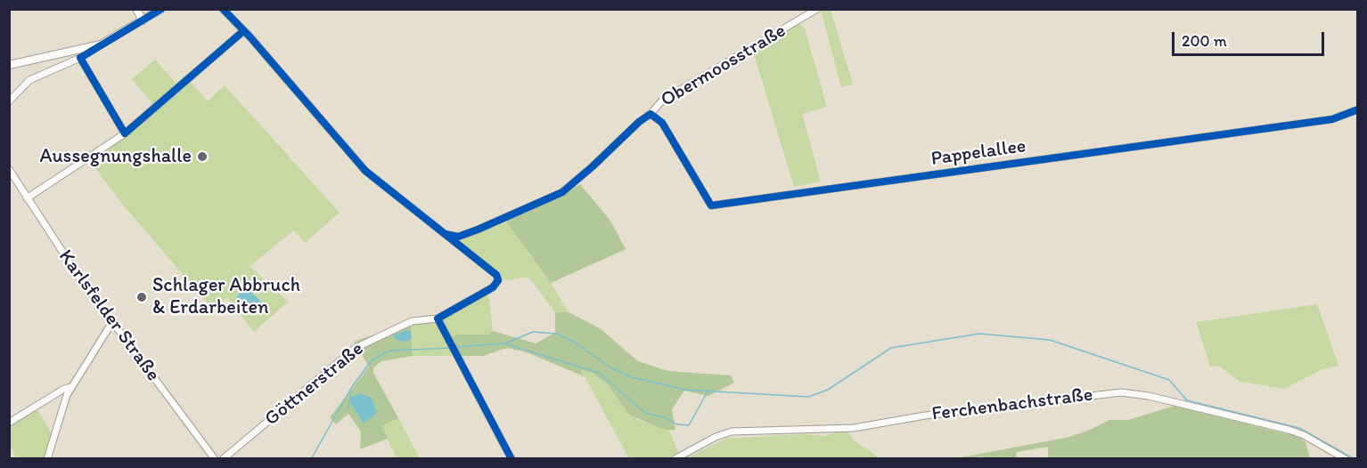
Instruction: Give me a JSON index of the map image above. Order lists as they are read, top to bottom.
{
  "streets": {
    "street": [
      "Obermoosstraße",
      "Pappelallee",
      "Karlsfelder Straße",
      "Göttnerstraße",
      "Ferchenbachstraße"
    ]
  },
  "crossings": [
    ["Obermoosstraße", "Pappelallee"],
    ["Obermoosstraße", "Göttnerstraße"]
  ],
  "places": ["Aussegnungshalle", "Schlager Abbruch & Erdarbeiten"],
  "scale_bar": "200 m"
}
